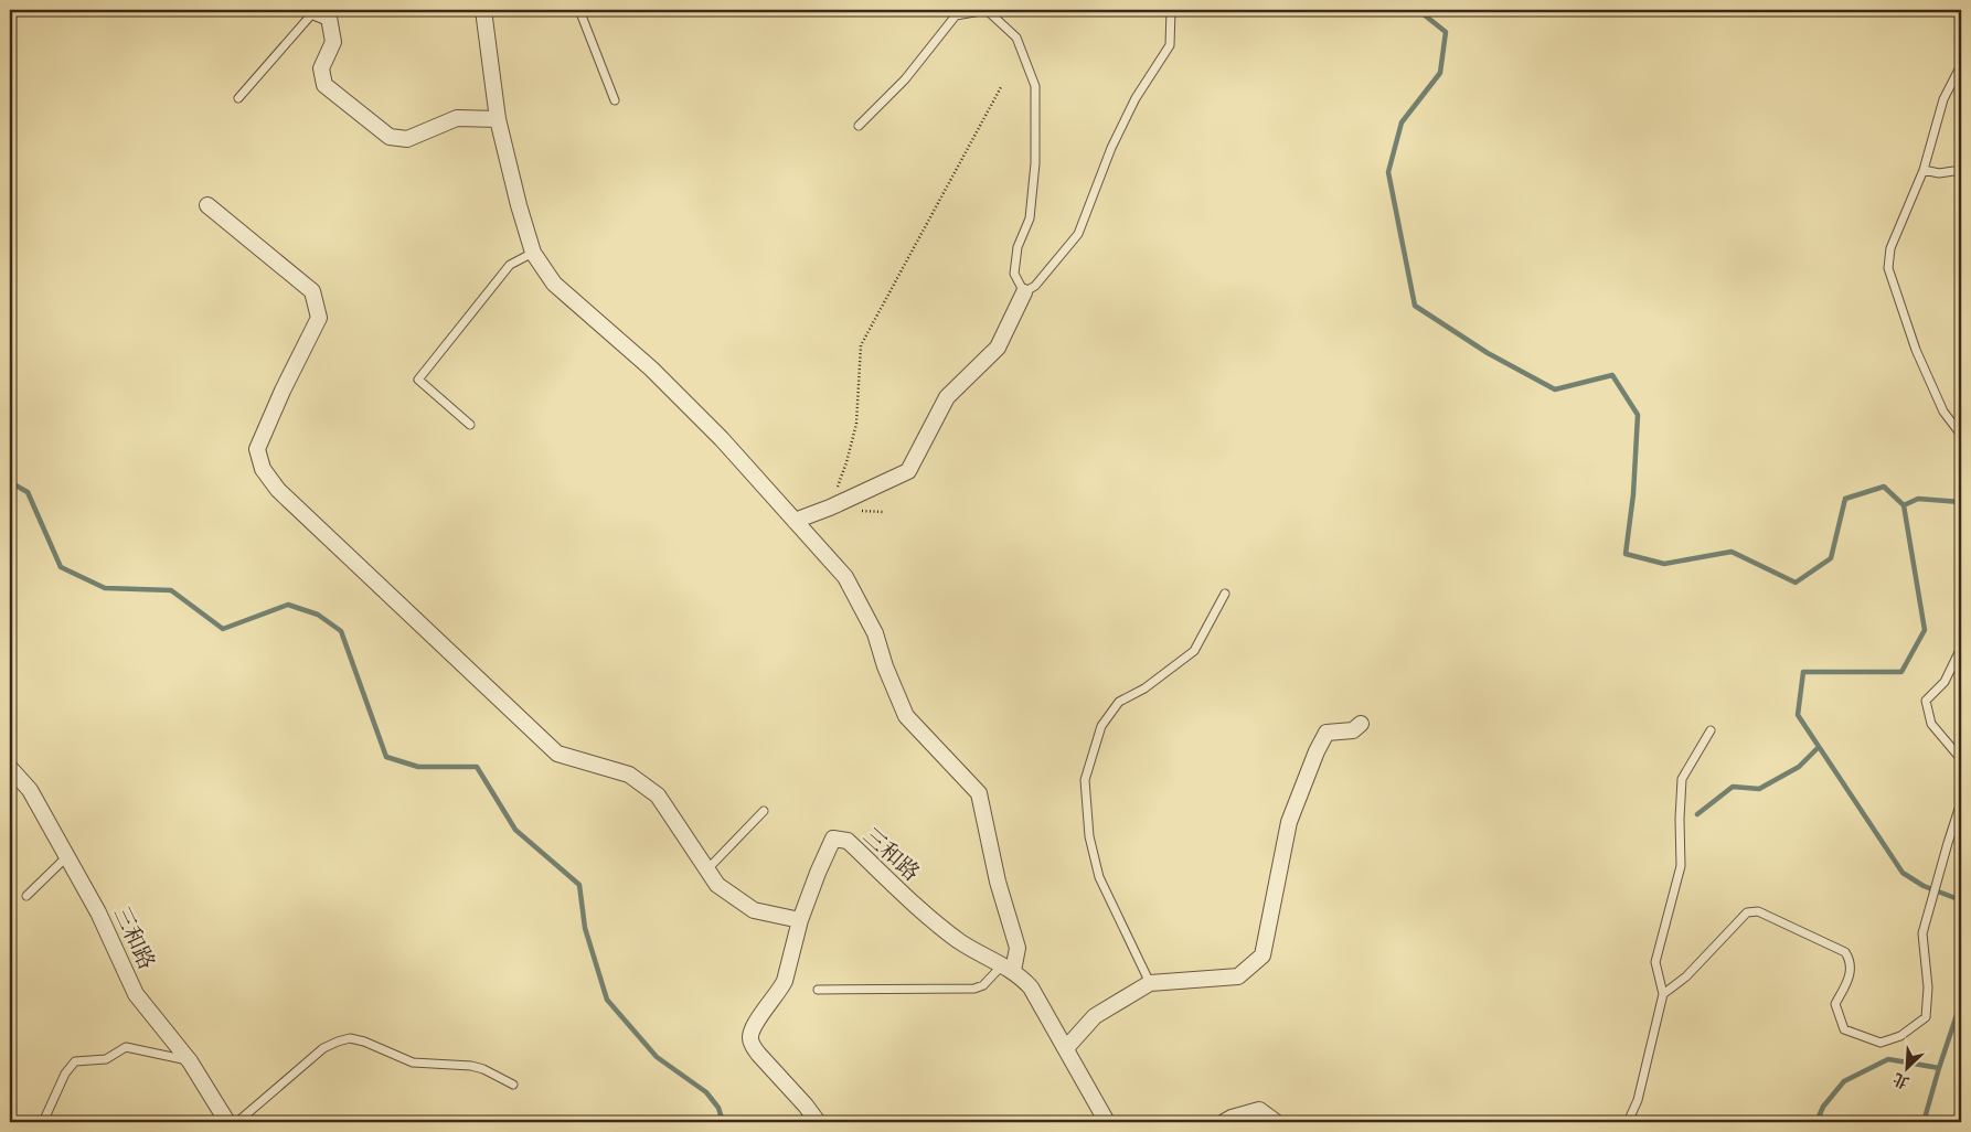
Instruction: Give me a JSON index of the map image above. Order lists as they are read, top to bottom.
{
  "streets": {
    "street": ["三和路"]
  },
  "north": "bottom left"
}
